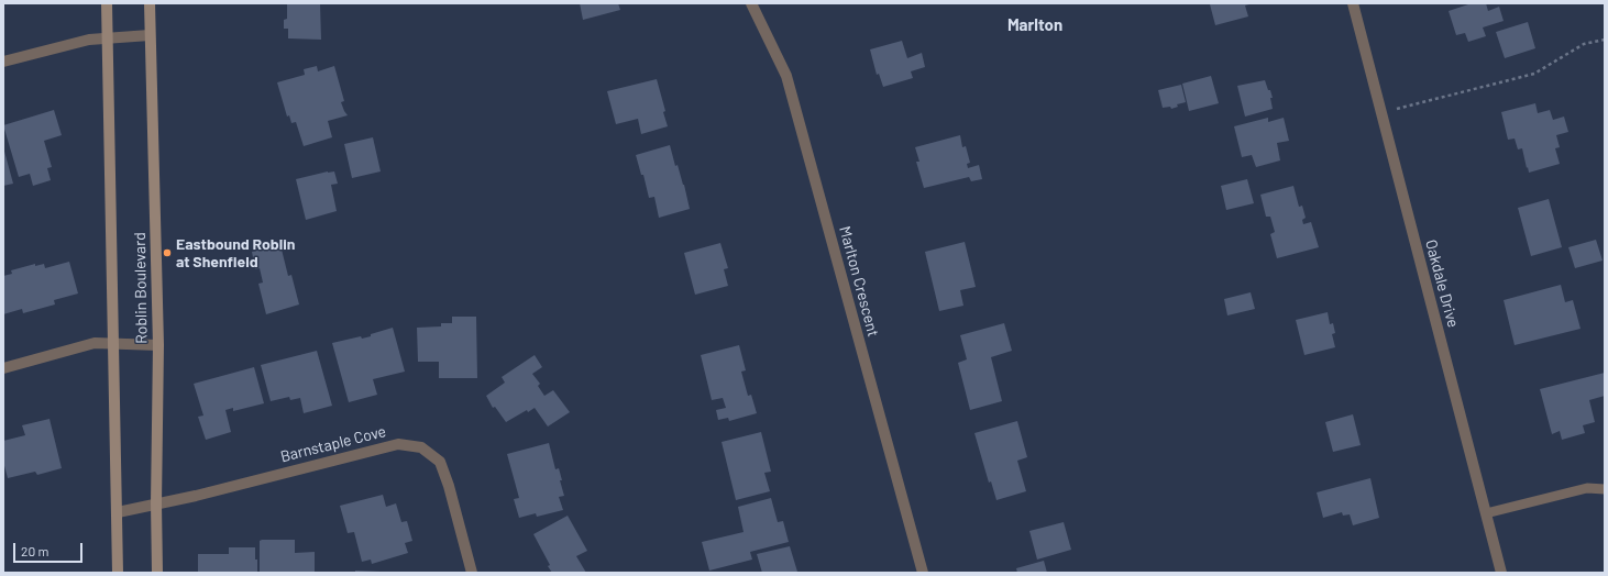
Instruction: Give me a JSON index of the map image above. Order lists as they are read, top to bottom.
{
  "streets": {
    "main road": ["Roblin Boulevard"],
    "street": ["Marlton Crescent", "Oakdale Drive", "Barnstaple Cove"]
  },
  "crossings": [
    ["Roblin Boulevard", "Barnstaple Cove"]
  ],
  "districts": ["Marlton"],
  "places": ["Eastbound Roblin at Shenfield"],
  "scale_bar": "20 m"
}
